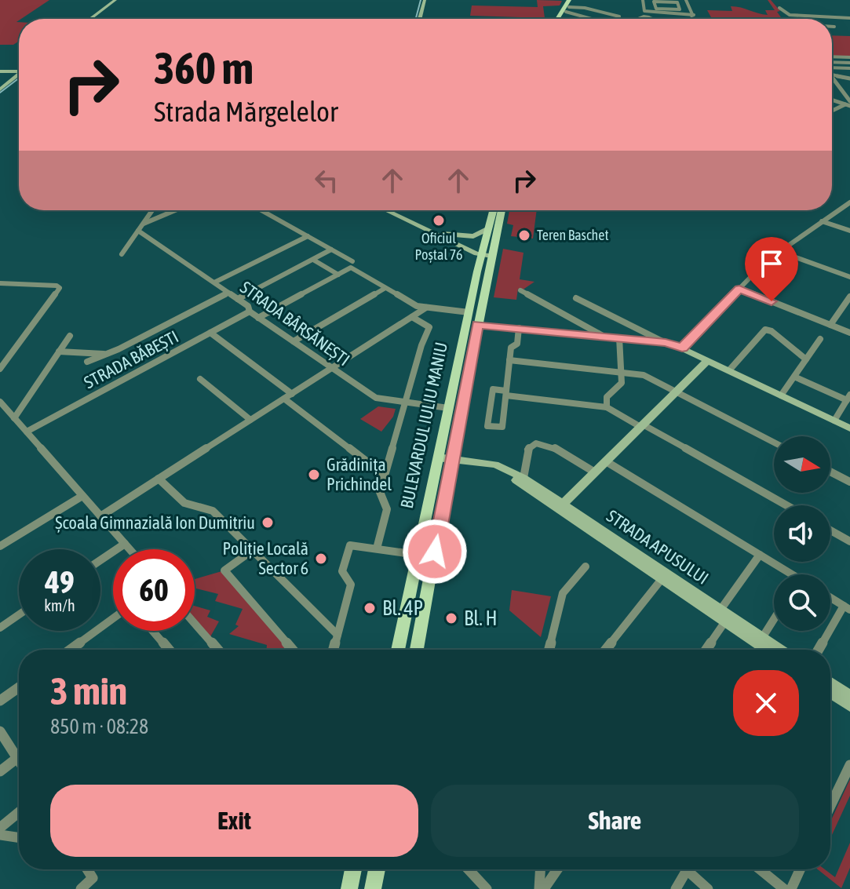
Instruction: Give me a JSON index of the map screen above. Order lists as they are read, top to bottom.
{
  "streets": {
    "main road": ["BULEVARDUL IULIU MANIU", "STRADA APUSULUI"],
    "street": ["STRADA BÂRSĂNEȘTI", "STRADA BĂBEȘTI"]
  },
  "crossings": [
    ["STRADA BÂRSĂNEȘTI", "STRADA BĂBEȘTI"],
    ["STRADA BÂRSĂNEȘTI", "BULEVARDUL IULIU MANIU"],
    ["BULEVARDUL IULIU MANIU", "STRADA APUSULUI"]
  ],
  "places": [
    "Oficiul Poștal 76",
    "Teren Baschet",
    "Grădinița Prichindel",
    "Școala Gimnazială Ion Dumitriu",
    "Poliție Locală Sector 6",
    "Bl. 4P",
    "Bl. H"
  ],
  "north": "right",
  "page": {
    "turn": ["360 m", "Strada Mărgelelor"],
    "speed": "49 km/h",
    "limit": "60",
    "heading": ["3 min", "850 m · 08:28"],
    "buttons": ["Exit", "Share"]
  }
}
